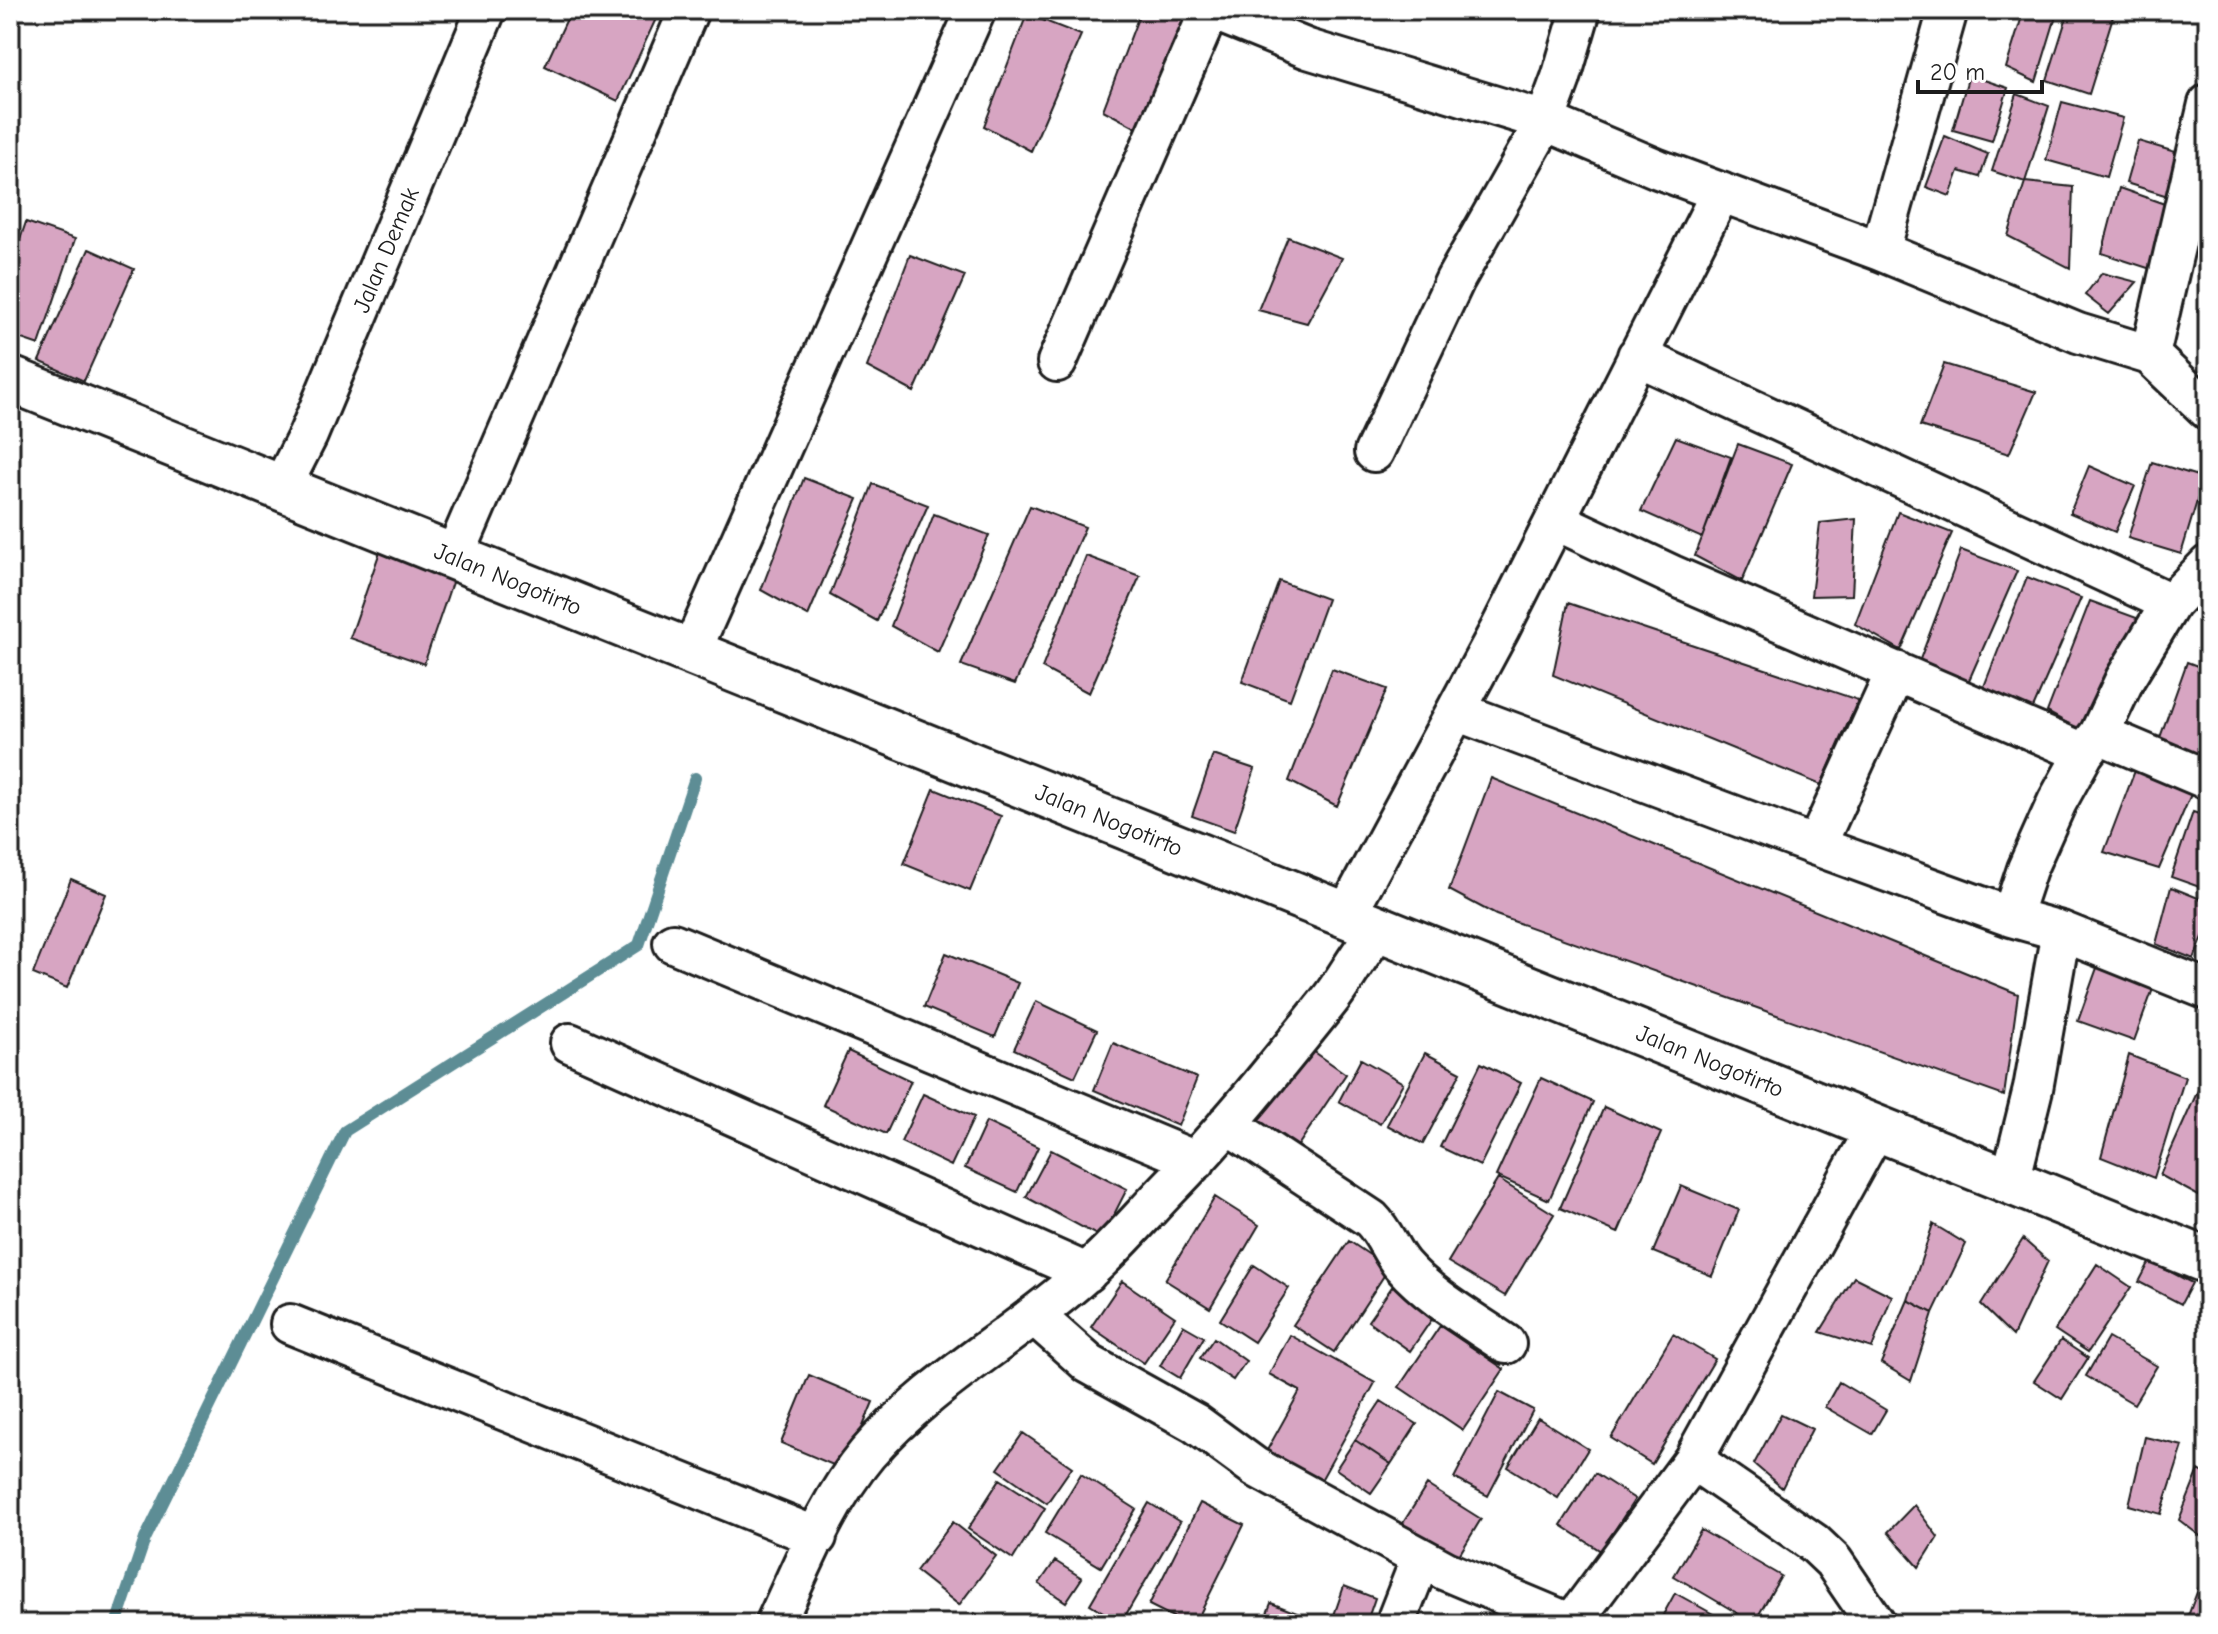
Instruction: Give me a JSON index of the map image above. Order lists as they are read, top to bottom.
{
  "streets": {
    "street": ["Jalan Demak", "Jalan Nogotirto"]
  },
  "crossings": [
    ["Jalan Demak", "Jalan Nogotirto"]
  ],
  "scale_bar": "20 m"
}
